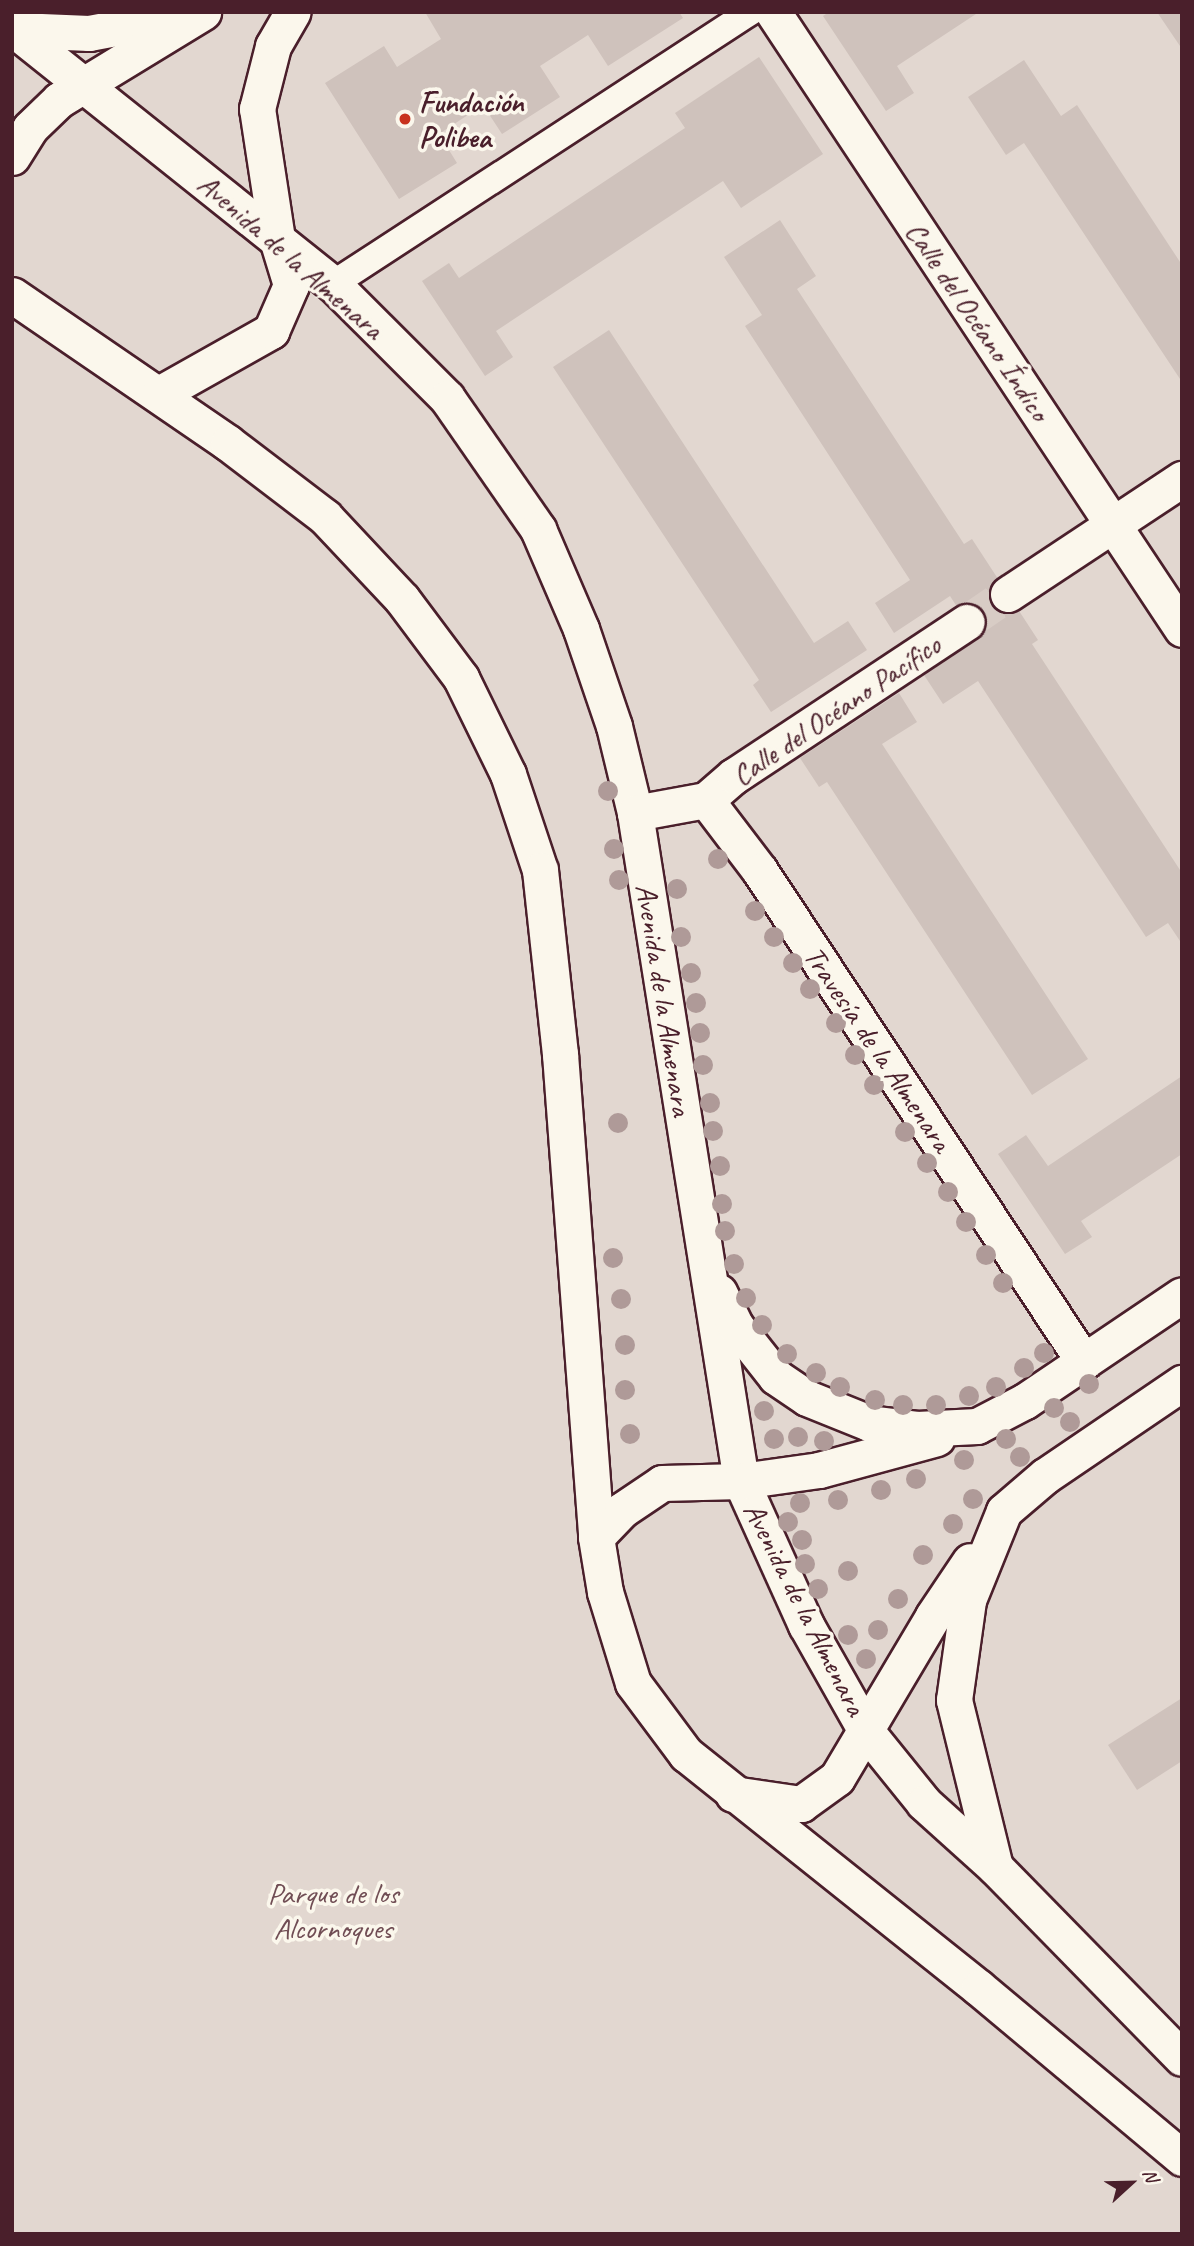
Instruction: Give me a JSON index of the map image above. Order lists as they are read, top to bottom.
{
  "streets": {
    "street": [
      "Avenida de la Almenara",
      "Calle del Océano Índico",
      "Calle del Océano Pacífico",
      "Travesía de la Almenara"
    ]
  },
  "crossings": [
    ["Calle del Océano Pacífico", "Travesía de la Almenara"]
  ],
  "parks": ["Parque de los Alcornoques"],
  "places": ["Fundación Polibea"],
  "north": "right"
}
